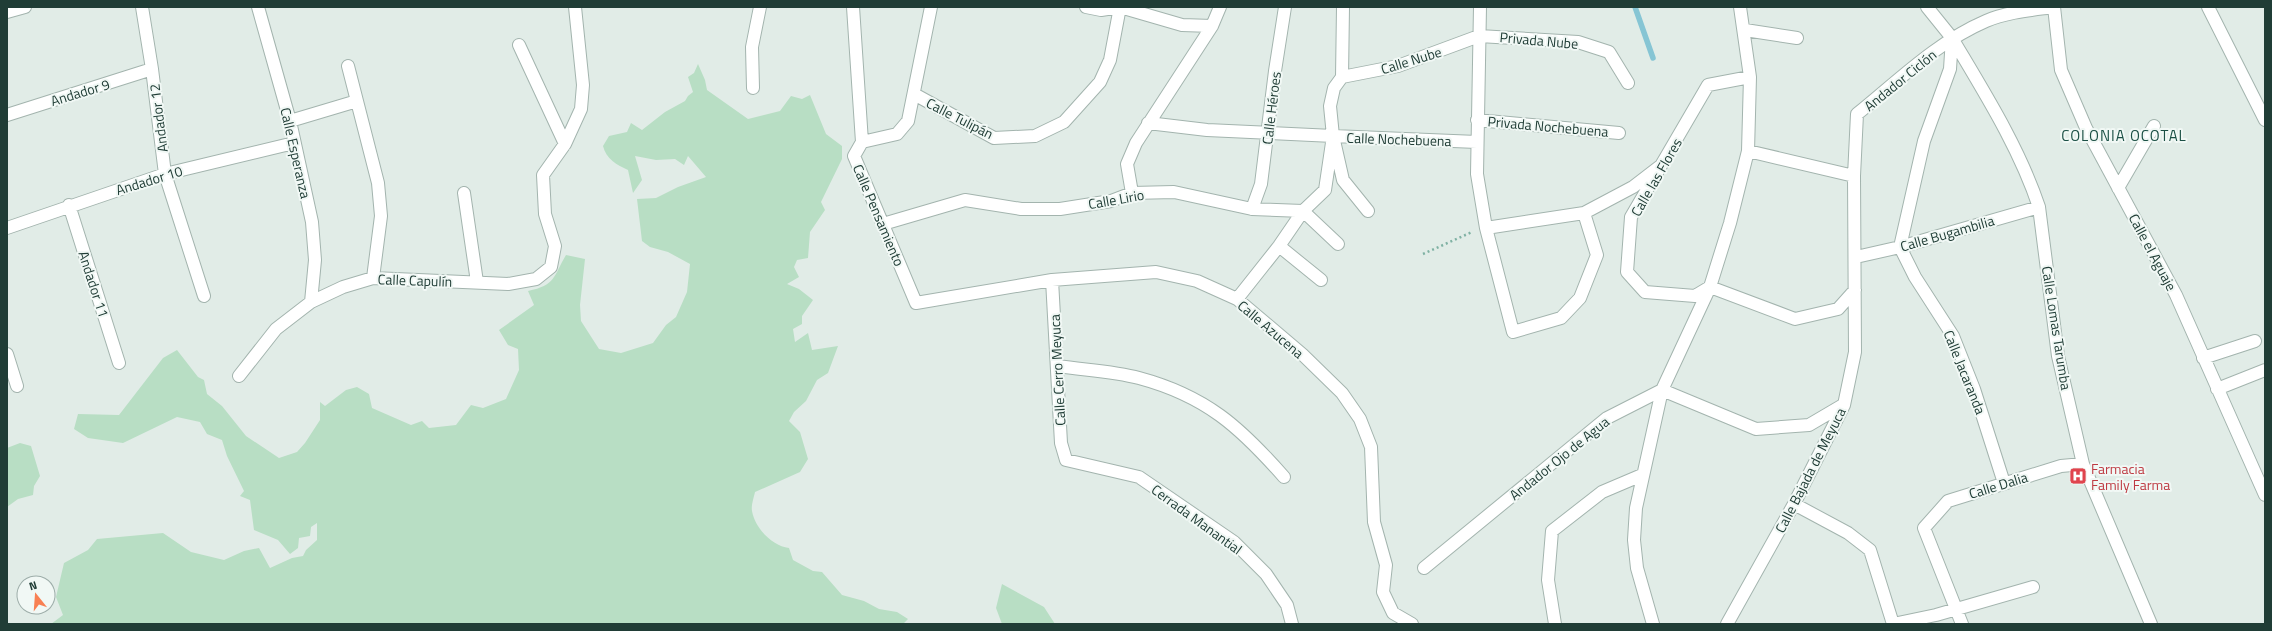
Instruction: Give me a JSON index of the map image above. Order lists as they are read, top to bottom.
{
  "streets": {
    "street": [
      "Privada Nube",
      "Calle Nube",
      "Andador Ciclón",
      "Andador 9",
      "Calle Héroes",
      "Andador 12",
      "Calle Tulipán",
      "Privada Nochebuena",
      "Calle Nochebuena",
      "Calle Esperanza",
      "Calle las Flores",
      "Andador 10",
      "Calle Lirio",
      "Calle Pensamiento",
      "Calle Bugambilia",
      "Calle el Aguaje",
      "Calle Capulín",
      "Andador 11",
      "Calle Lomas Tarumba",
      "Calle Azucena",
      "Calle Cerro Meyuca",
      "Calle Jacaranda",
      "Andador Ojo de Agua",
      "Calle Bajada de Meyuca",
      "Calle Dalia",
      "Cerrada Manantial"
    ]
  },
  "crossings": [
    ["Privada Nube", "Calle Nube"],
    ["Andador Ciclón", "Calle Bugambilia"],
    ["Andador Ciclón", "Calle el Aguaje"],
    ["Andador Ciclón", "Calle Lomas Tarumba"],
    ["Andador Ciclón", "Calle Bajada de Meyuca"],
    ["Andador 9", "Andador 12"],
    ["Calle Héroes", "Calle Lirio"],
    ["Andador 12", "Andador 10"],
    ["Calle Nochebuena", "Calle Lirio"],
    ["Calle Nochebuena", "Calle Azucena"],
    ["Calle Esperanza", "Andador 10"],
    ["Calle Esperanza", "Calle Capulín"],
    ["Andador 10", "Andador 11"],
    ["Calle Lirio", "Calle Pensamiento"],
    ["Calle Pensamiento", "Calle Azucena"],
    ["Calle Bugambilia", "Calle Lomas Tarumba"],
    ["Calle Bugambilia", "Calle Jacaranda"],
    ["Calle Bugambilia", "Calle Bajada de Meyuca"],
    ["Calle Lomas Tarumba", "Calle Dalia"],
    ["Calle Azucena", "Calle Cerro Meyuca"],
    ["Calle Cerro Meyuca", "Cerrada Manantial"],
    ["Calle Jacaranda", "Calle Dalia"]
  ],
  "districts": ["COLONIA OCOTAL"],
  "places": {
    "hospital": ["Farmacia Family Farma"]
  },
  "north": "top"
}
